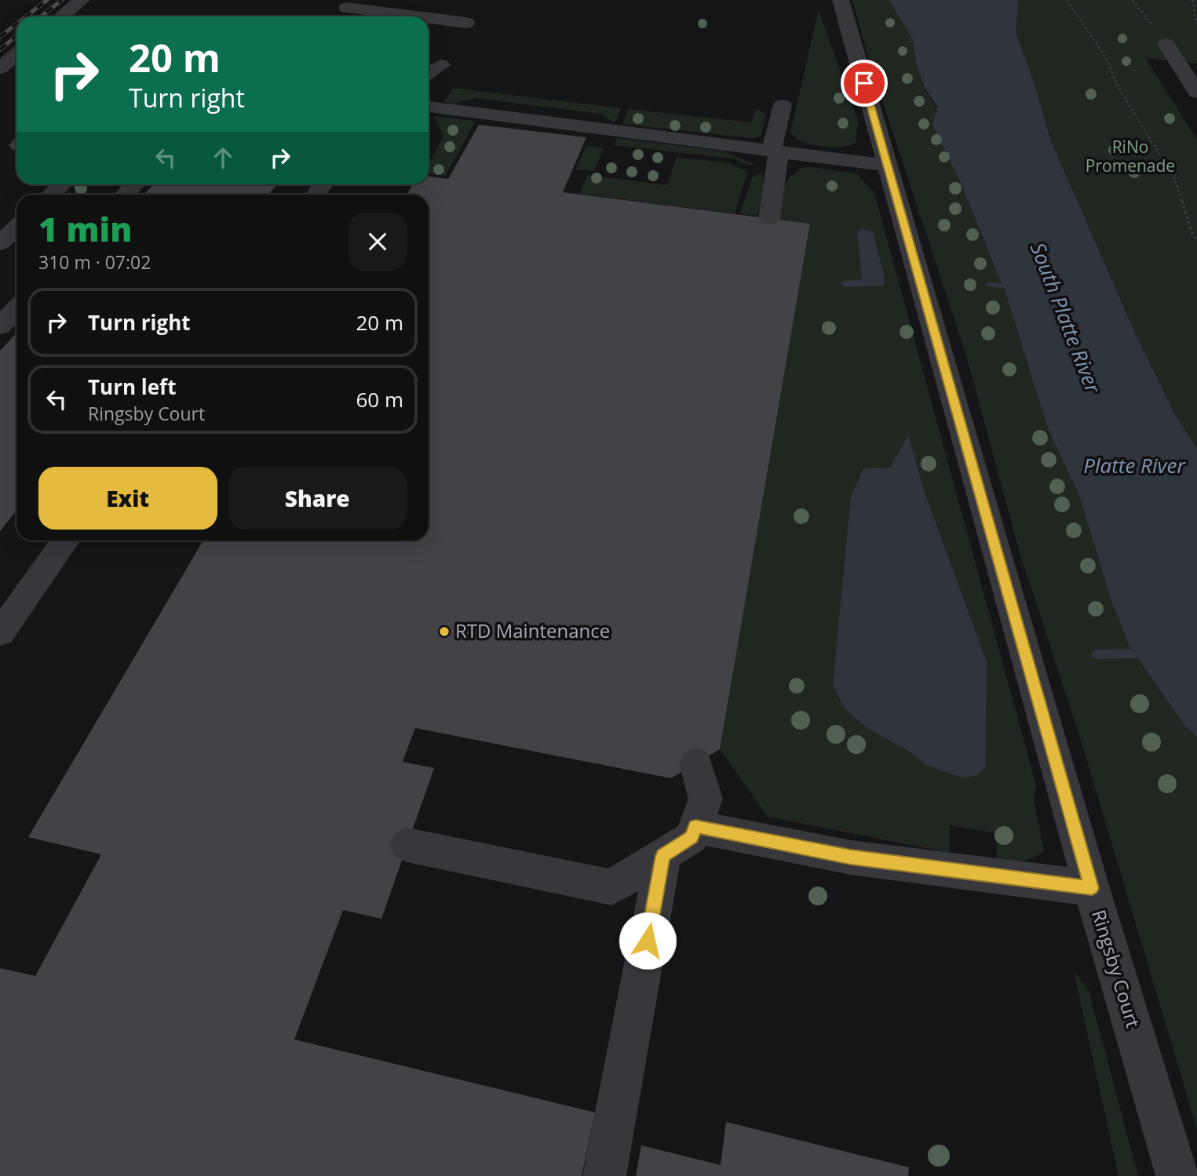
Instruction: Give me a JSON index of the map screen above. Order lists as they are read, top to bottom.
{
  "streets": {
    "street": ["Ringsby Court"]
  },
  "water": ["South Platte River", "Platte River"],
  "parks": ["RiNo Promenade"],
  "places": ["RTD Maintenance"],
  "page": {
    "turn": ["20 m", "Turn right"],
    "heading": ["1 min", "310 m · 07:02"],
    "list": [
      {
        "name": "Turn right",
        "value": "20 m"
      },
      {
        "name": "Turn left",
        "note": "Ringsby Court",
        "value": "60 m"
      }
    ],
    "buttons": ["Exit", "Share"]
  }
}
